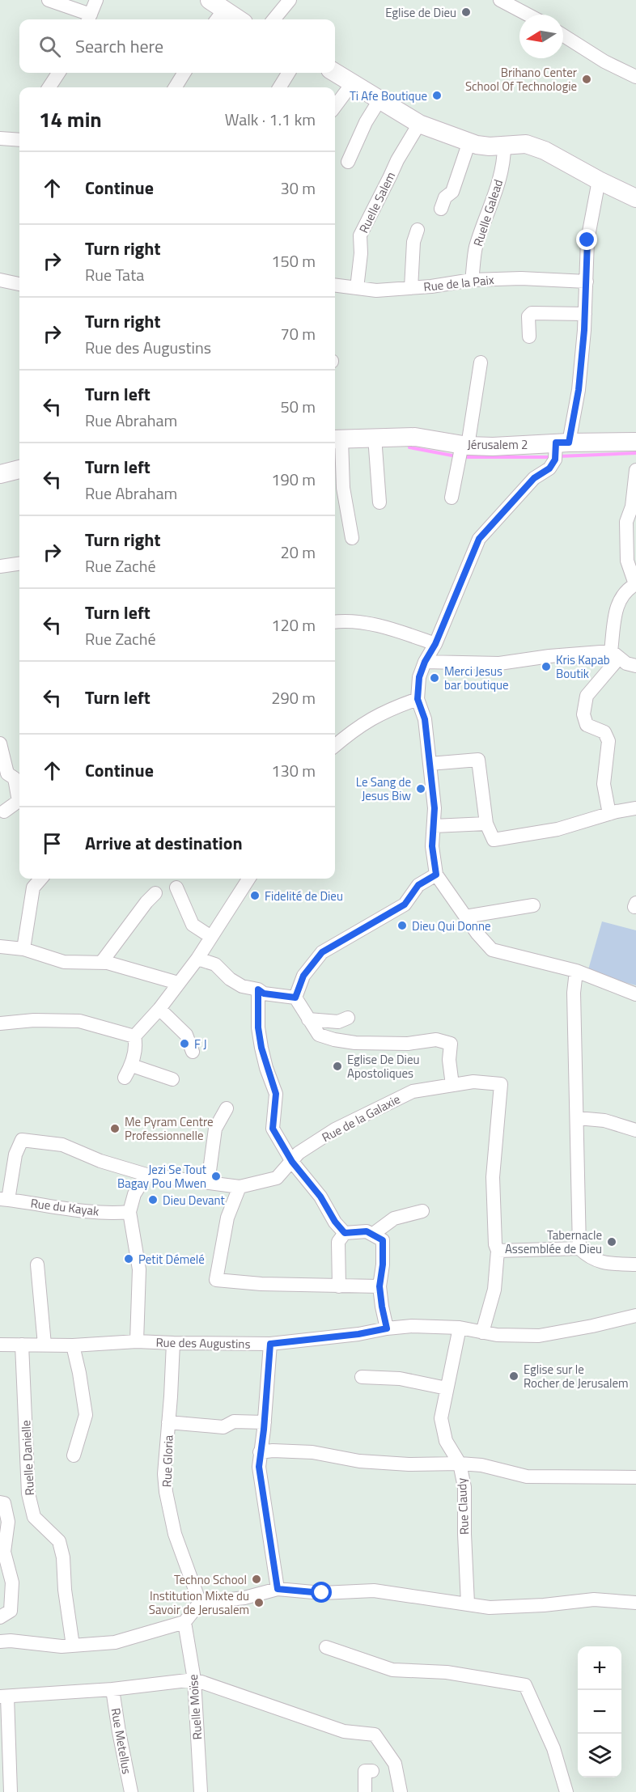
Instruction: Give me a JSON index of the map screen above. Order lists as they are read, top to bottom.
{
  "streets": {
    "street": [
      "Ruelle Salem",
      "Ruelle Galead",
      "Rue de la Paix",
      "Jérusalem 2",
      "Rue de la Galaxie",
      "Rue du Kayak",
      "Rue des Augustins",
      "Ruelle Danielle",
      "Rue Gloria",
      "Rue Claudy",
      "Ruelle Moïse",
      "Rue Metellus"
    ]
  },
  "crossings": [
    ["Ruelle Salem", "Rue de la Paix"],
    ["Ruelle Galead", "Rue de la Paix"],
    ["Rue de la Galaxie", "Rue du Kayak"],
    ["Rue de la Galaxie", "Rue des Augustins"],
    ["Rue des Augustins", "Ruelle Danielle"],
    ["Rue des Augustins", "Rue Gloria"],
    ["Rue des Augustins", "Rue Claudy"]
  ],
  "places": [
    "Eglise de Dieu",
    "Brihano Center School Of Technologie",
    "Ti Afe Boutique",
    "Kris Kapab Boutik",
    "Merci Jesus bar boutique",
    "Le Sang de Jesus Biw",
    "Fidelité de Dieu",
    "Dieu Qui Donne",
    "F J",
    "Eglise De Dieu Apostoliques",
    "Me Pyram Centre Professionnelle",
    "Jezi Se Tout Bagay Pou Mwen",
    "Dieu Devant",
    "Tabernacle Assemblée de Dieu",
    "Petit Démelé",
    "Eglise sur le Rocher de Jerusalem",
    "Techno School",
    "Institution Mixte du Savoir de Jerusalem"
  ],
  "north": "left",
  "page": {
    "search": "Search here",
    "heading": ["14 min", "Walk · 1.1 km"],
    "list": [
      ["Continue", "30 m"],
      ["Turn right", "Rue Tata", "150 m"],
      ["Turn right", "Rue des Augustins", "70 m"],
      ["Turn left", "Rue Abraham", "50 m"],
      ["Turn left", "Rue Abraham", "190 m"],
      ["Turn right", "Rue Zaché", "20 m"],
      ["Turn left", "Rue Zaché", "120 m"],
      ["Turn left", "290 m"],
      ["Continue", "130 m"],
      "Arrive at destination"
    ],
    "map_buttons": ["+", "−"]
  }
}
